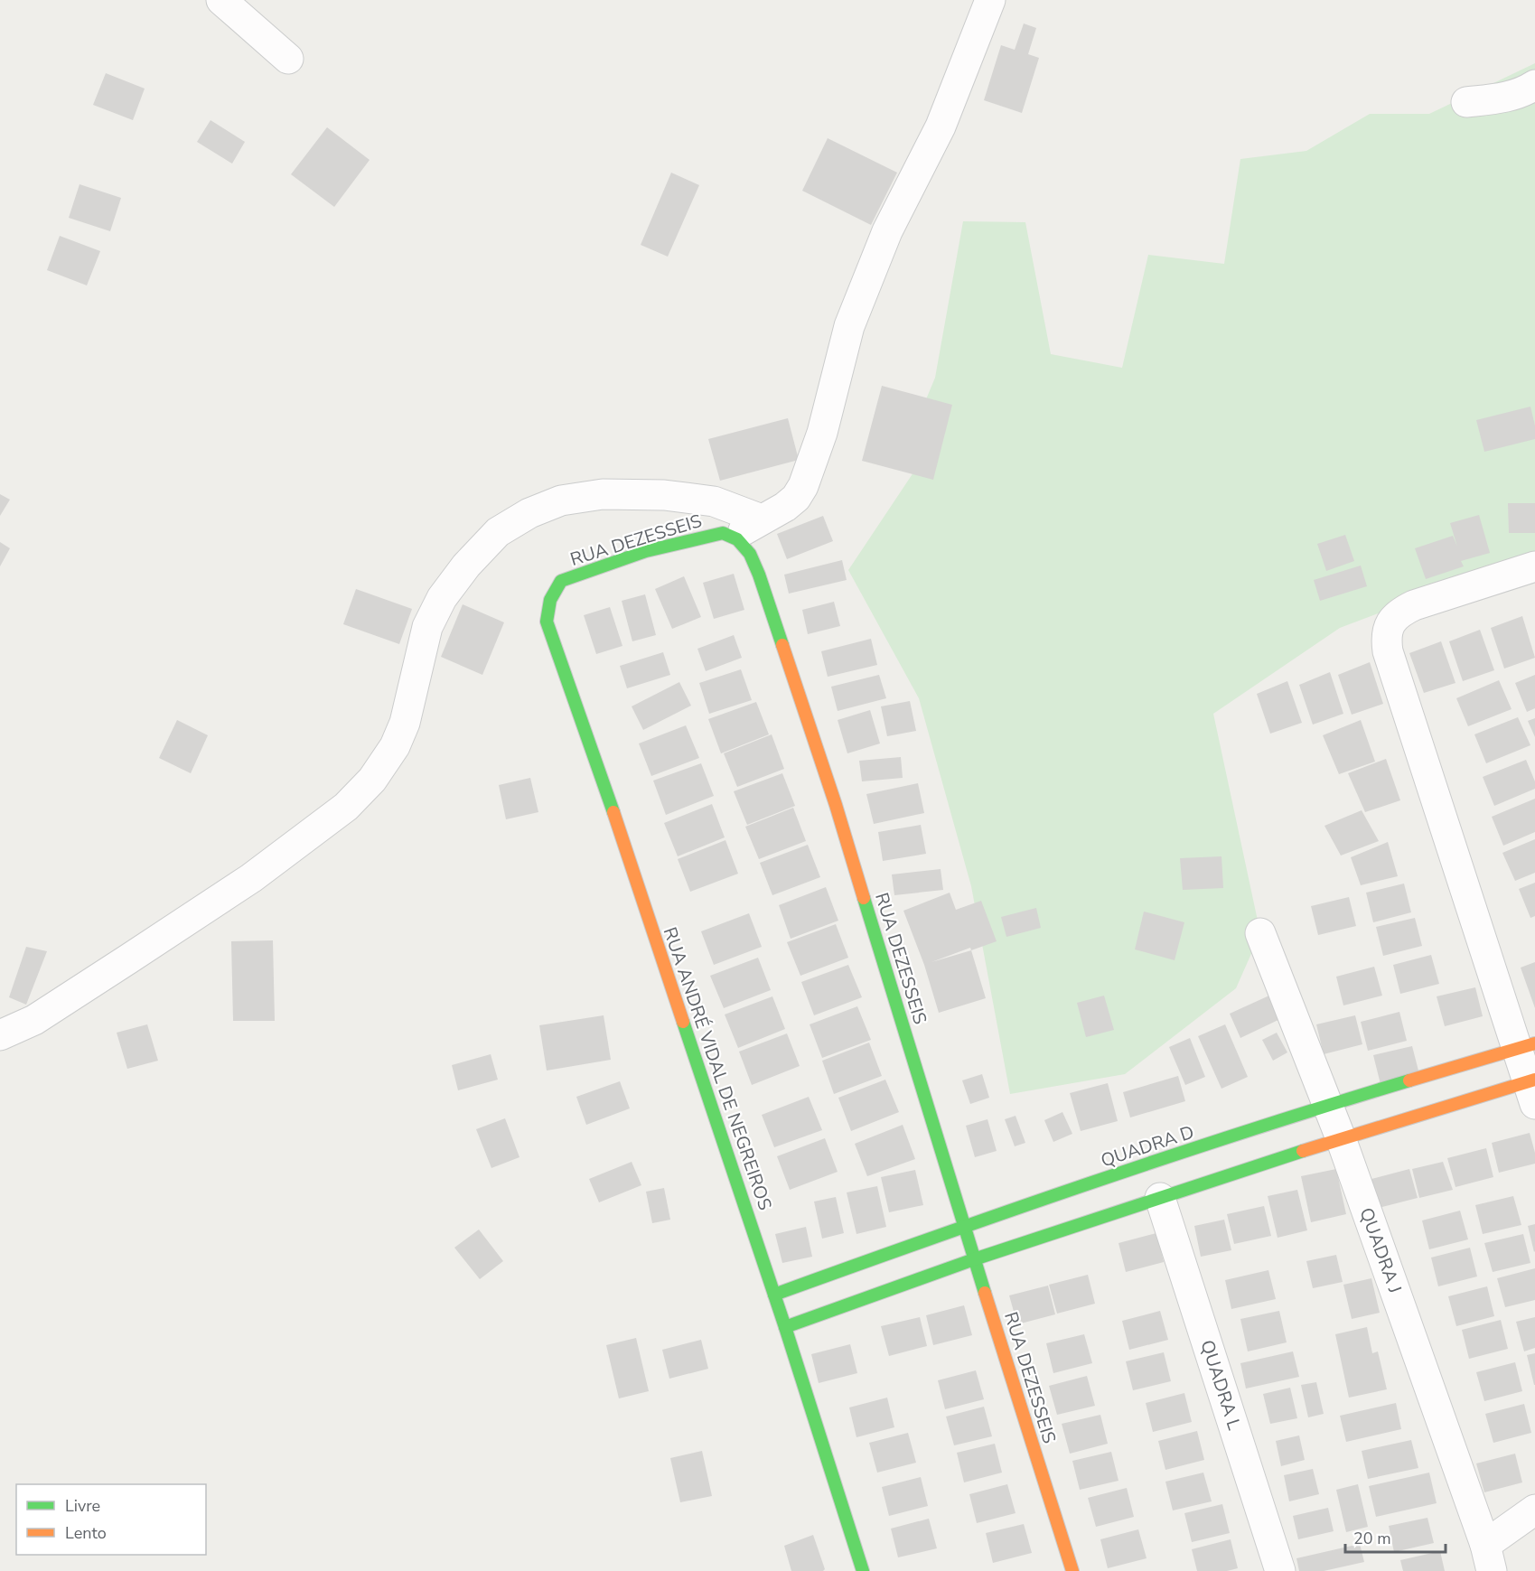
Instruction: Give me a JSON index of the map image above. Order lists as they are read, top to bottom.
{
  "streets": {
    "street": [
      "RUA DEZESSEIS",
      "RUA ANDRÉ VIDAL DE NEGREIROS",
      "QUADRA D",
      "QUADRA J",
      "QUADRA L"
    ]
  },
  "crossings": [
    ["RUA DEZESSEIS", "RUA ANDRÉ VIDAL DE NEGREIROS"],
    ["RUA DEZESSEIS", "QUADRA D"],
    ["RUA ANDRÉ VIDAL DE NEGREIROS", "QUADRA D"],
    ["QUADRA D", "QUADRA J"]
  ],
  "legend": ["Livre", "Lento"],
  "scale_bar": "20 m"
}
